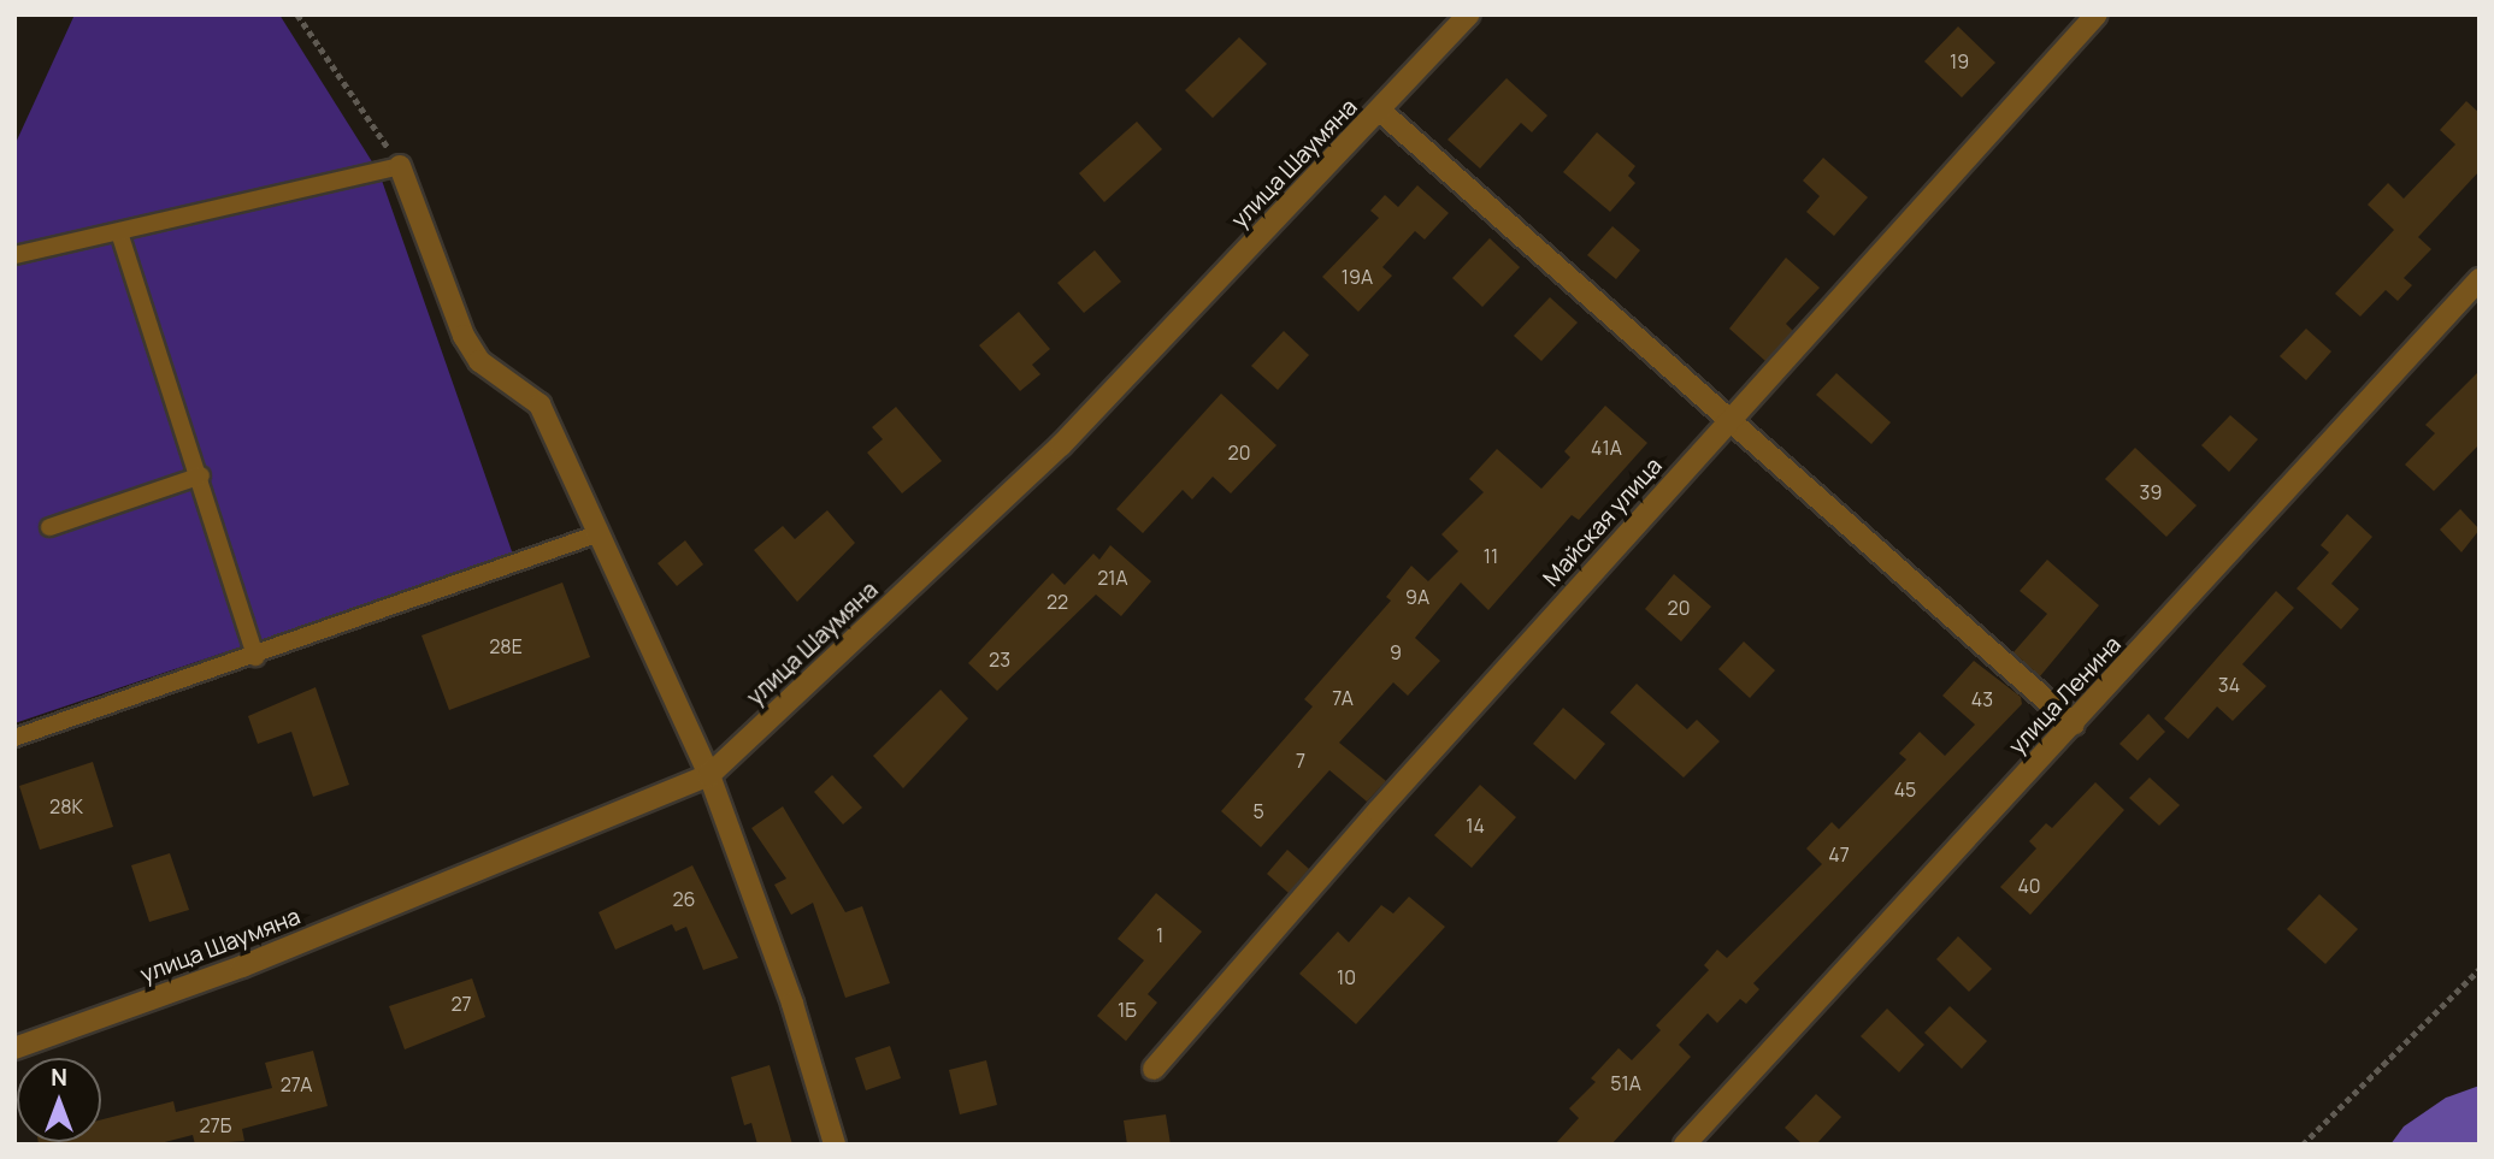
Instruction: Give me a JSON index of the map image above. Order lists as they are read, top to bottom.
{
  "streets": {
    "street": ["улица Шаумяна", "Майская улица", "улица Ленина"]
  },
  "house_numbers": [
    "19",
    "19А",
    "41А",
    "20",
    "39",
    "11",
    "21А",
    "9А",
    "22",
    "20",
    "28Е",
    "9",
    "23",
    "34",
    "7А",
    "43",
    "7",
    "45",
    "28К",
    "5",
    "14",
    "47",
    "40",
    "26",
    "1",
    "10",
    "27",
    "1Б",
    "51А",
    "27А",
    "27Б"
  ],
  "north": "top"
}
